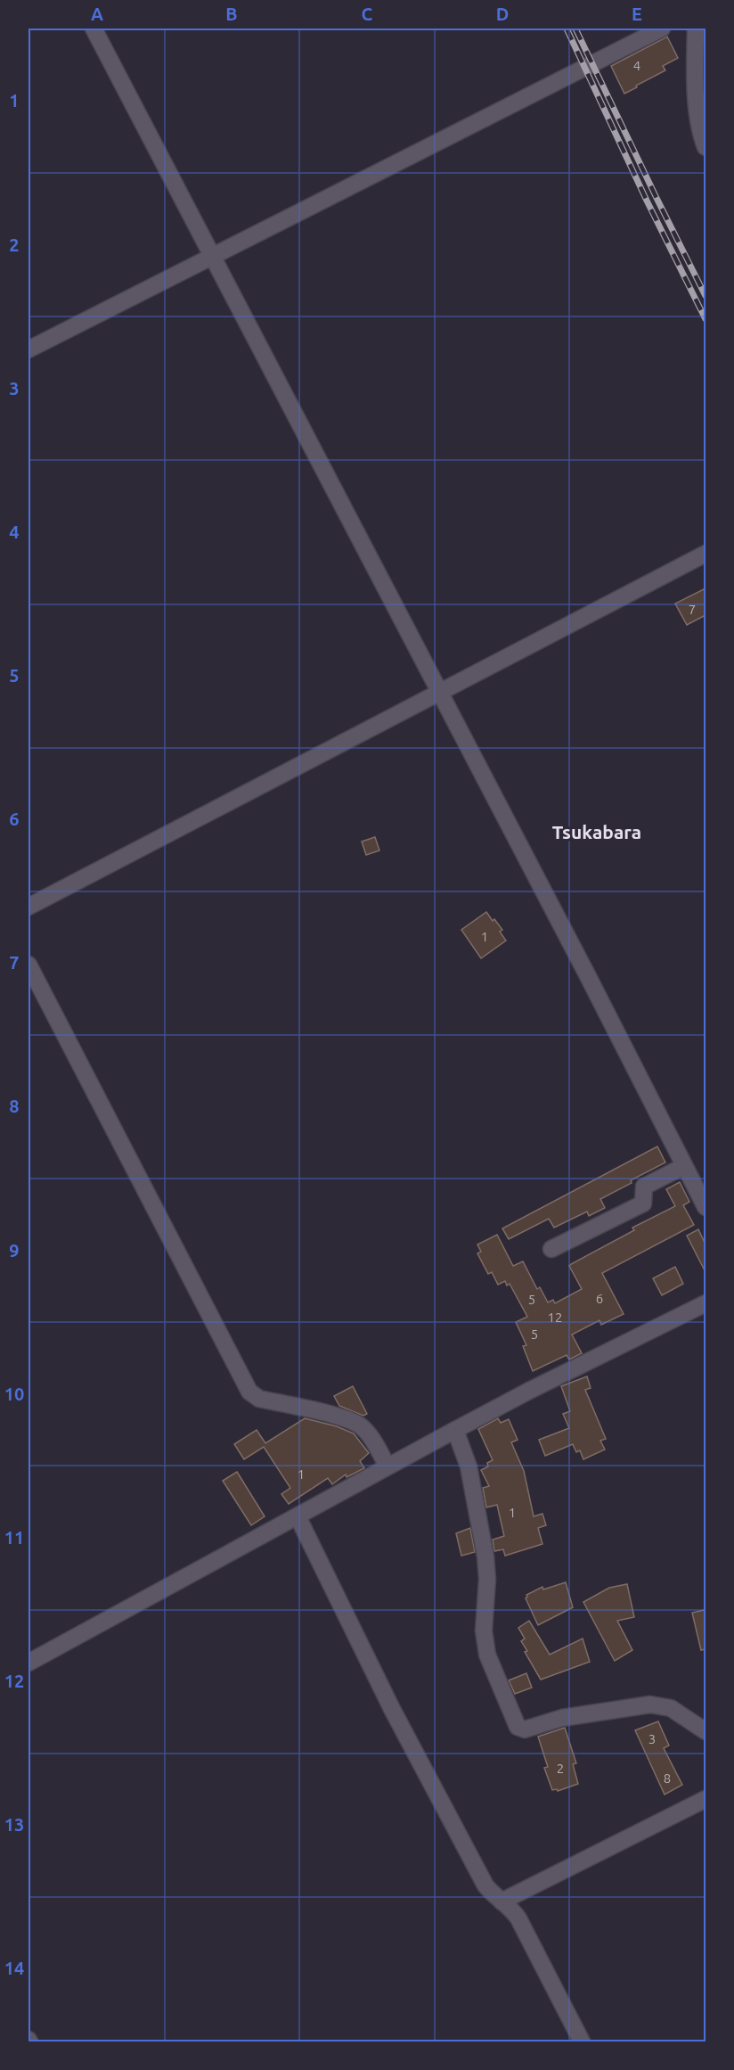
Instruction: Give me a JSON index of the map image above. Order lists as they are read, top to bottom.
{
  "districts": ["Tsukabara"],
  "house_numbers": [
    "4",
    "7",
    "1",
    "6",
    "5",
    "12",
    "5",
    "1",
    "1",
    "3",
    "2",
    "8"
  ],
  "grid": {
    "columns": [
      "A",
      "B",
      "C",
      "D",
      "E"
    ],
    "rows": [
      "1",
      "2",
      "3",
      "4",
      "5",
      "6",
      "7",
      "8",
      "9",
      "10",
      "11",
      "12",
      "13",
      "14"
    ]
  }
}
